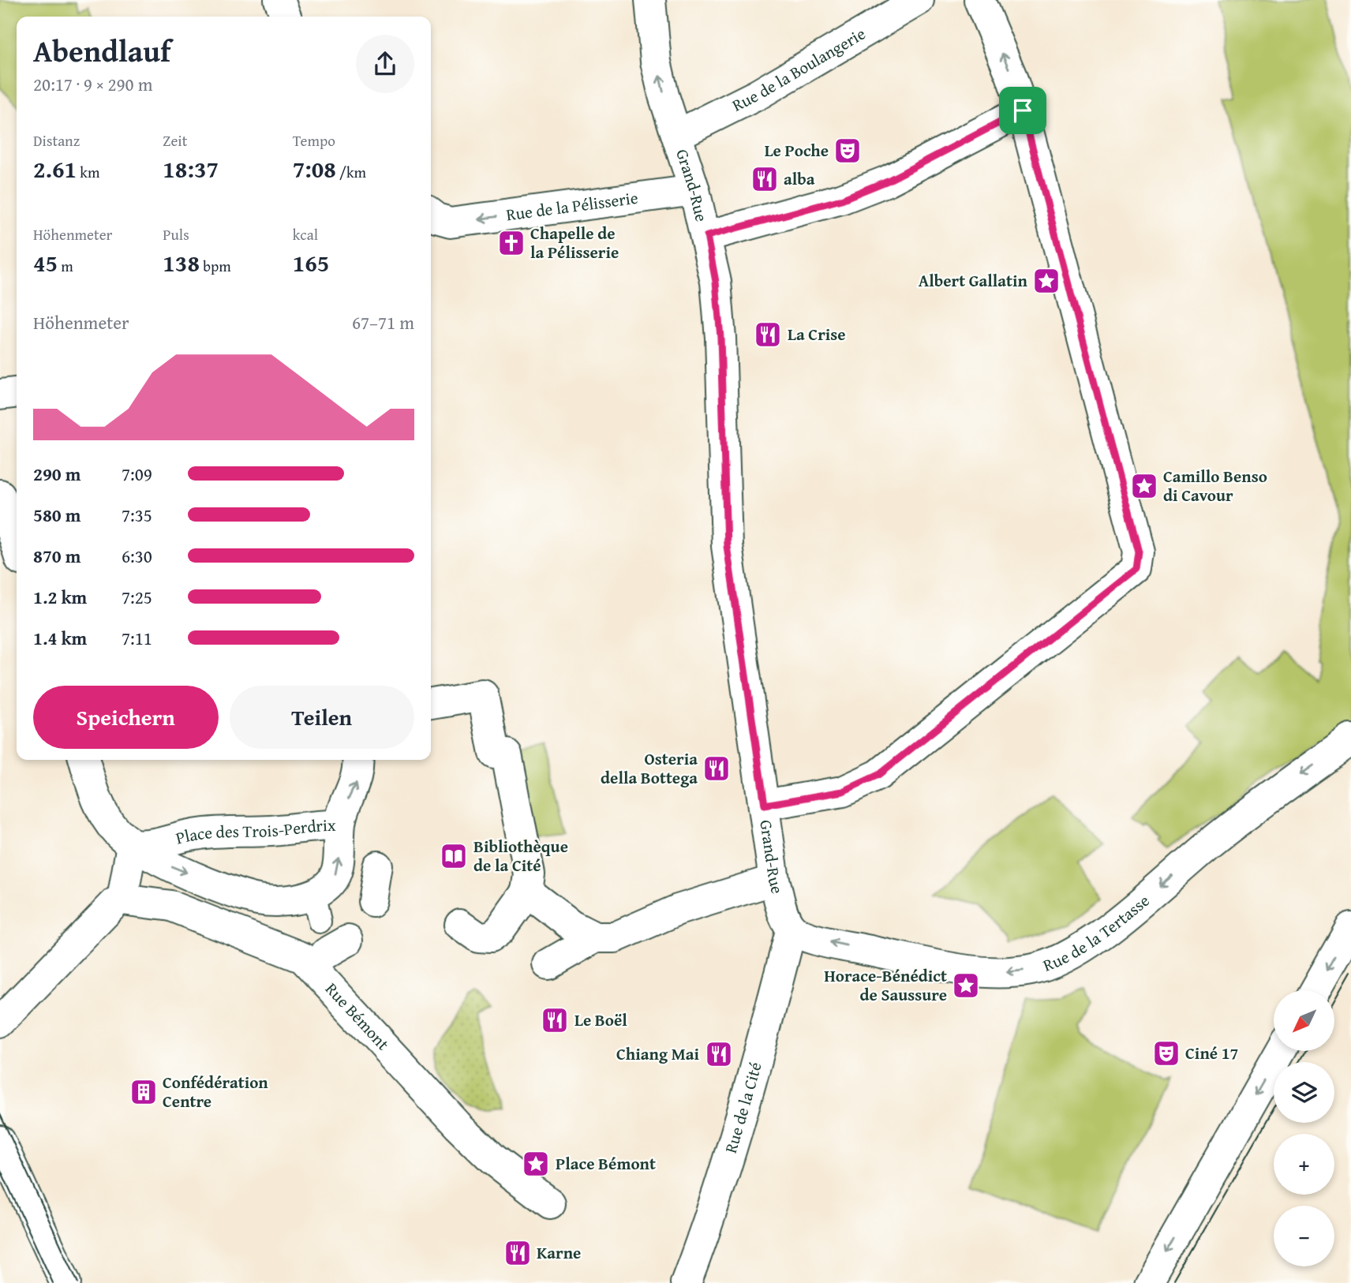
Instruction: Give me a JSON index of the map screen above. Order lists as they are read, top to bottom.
{
  "streets": {
    "street": [
      "Rue de la Boulangerie",
      "Grand-Rue",
      "Rue de la Pélisserie",
      "Place des Trois-Perdrix",
      "Rue de la Tertasse",
      "Rue Bémont",
      "Rue de la Cité"
    ]
  },
  "crossings": [
    ["Rue de la Boulangerie", "Grand-Rue"],
    ["Grand-Rue", "Rue de la Pélisserie"],
    ["Grand-Rue", "Rue de la Tertasse"],
    ["Grand-Rue", "Rue de la Cité"],
    ["Rue de la Tertasse", "Rue de la Cité"]
  ],
  "one_way": ["Rue de la Pélisserie", "Rue de la Tertasse"],
  "places": {
    "theatre": ["Le Poche", "Ciné 17"],
    "restaurant": [
      "alba",
      "La Crise",
      "Osteria della Bottega",
      "Le Boël",
      "Chiang Mai",
      "Karne"
    ],
    "church": ["Chapelle de la Pélisserie"],
    "place": [
      "Albert Gallatin",
      "Camillo Benso di Cavour",
      "Horace-Bénédict de Saussure",
      "Place Bémont"
    ],
    "library": ["Bibliothèque de la Cité"],
    "building": ["Confédération Centre"]
  },
  "north": "bottom left",
  "page": {
    "heading": ["Abendlauf", "20:17 · 9 × 290 m"],
    "stats": [
      ["Distanz", "2.61 km"],
      ["Zeit", "18:37"],
      ["Tempo", "7:08 /km"],
      ["Höhenmeter", "45 m"],
      ["Puls", "138 bpm"],
      ["kcal", "165"]
    ],
    "chart": ["Höhenmeter", "67–71 m"],
    "list": [
      {
        "name": "290 m",
        "note": "7:09"
      },
      {
        "name": "580 m",
        "note": "7:35"
      },
      {
        "name": "870 m",
        "note": "6:30"
      },
      {
        "name": "1.2 km",
        "note": "7:25"
      },
      {
        "name": "1.4 km",
        "note": "7:11"
      }
    ],
    "buttons": ["Speichern", "Teilen"],
    "map_buttons": ["+", "−"]
  }
}
